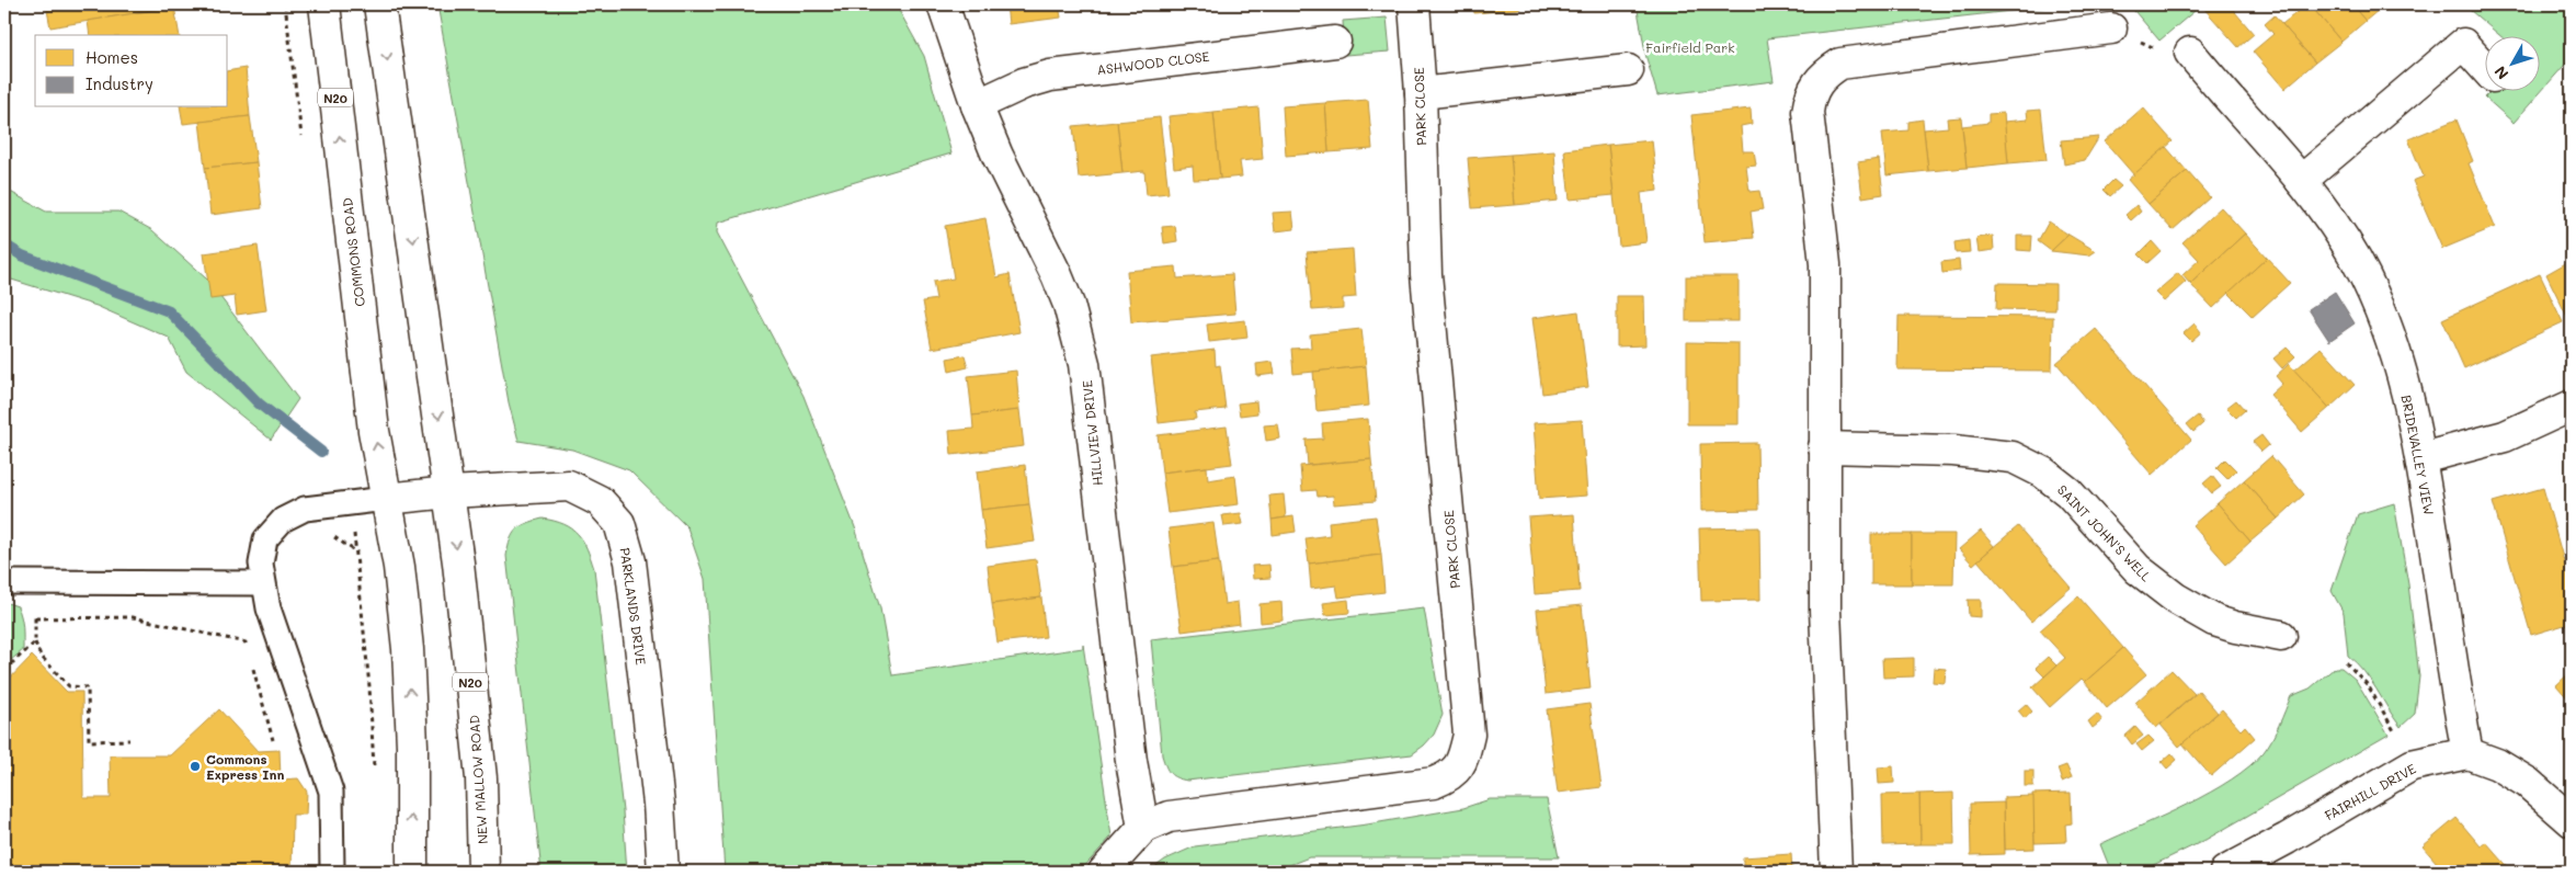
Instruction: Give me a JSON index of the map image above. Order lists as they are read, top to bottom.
{
  "streets": {
    "main road": [
      "ASHWOOD CLOSE",
      "N20",
      "PARK CLOSE",
      "COMMONS ROAD",
      "HILLVIEW DRIVE",
      "BRIDEVALLEY VIEW",
      "SAINT JOHN'S WELL",
      "PARKLANDS DRIVE",
      "NEW MALLOW ROAD",
      "FAIRHILL DRIVE"
    ]
  },
  "crossings": [
    ["ASHWOOD CLOSE", "HILLVIEW DRIVE"],
    ["N20", "COMMONS ROAD"],
    ["N20", "PARKLANDS DRIVE"],
    ["N20", "NEW MALLOW ROAD"],
    ["PARK CLOSE", "HILLVIEW DRIVE"],
    ["COMMONS ROAD", "PARKLANDS DRIVE"],
    ["BRIDEVALLEY VIEW", "FAIRHILL DRIVE"],
    ["PARKLANDS DRIVE", "NEW MALLOW ROAD"]
  ],
  "parks": ["Fairfield Park"],
  "places": ["Commons Express Inn"],
  "legend": ["Homes", "Industry"],
  "north": "bottom left"
}
